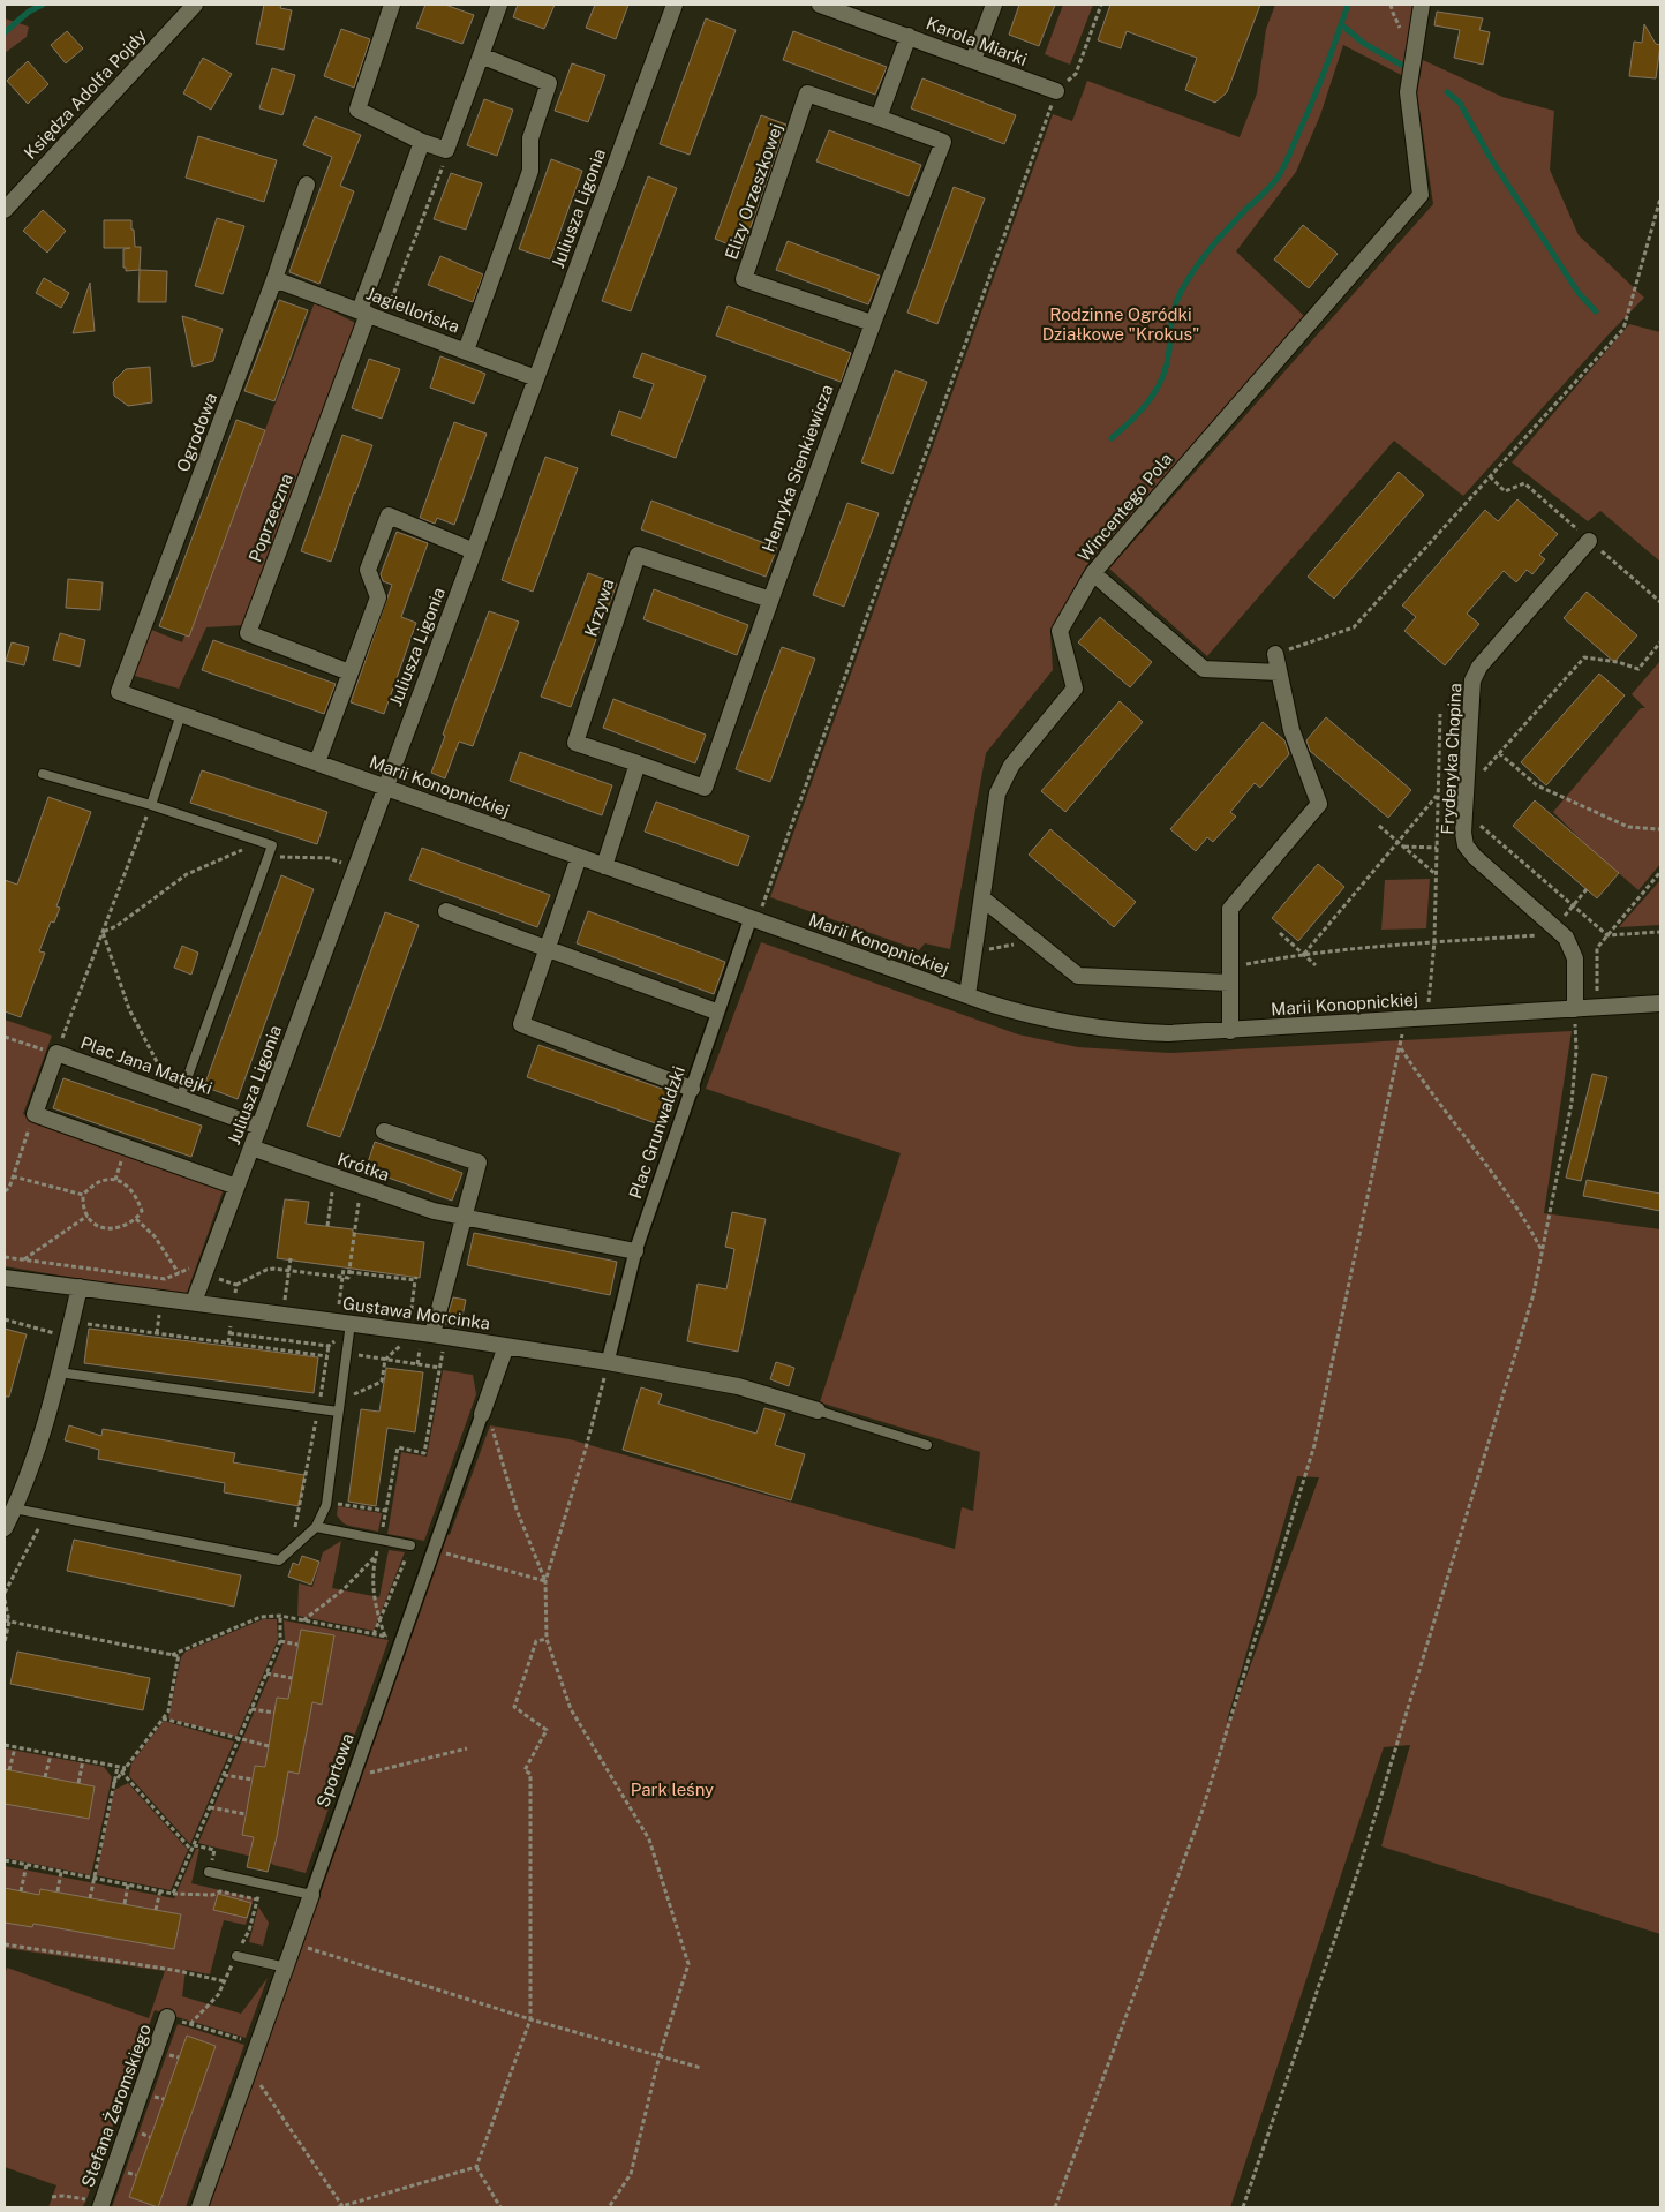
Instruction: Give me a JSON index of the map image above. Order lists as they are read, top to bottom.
{
  "streets": {
    "street": [
      "Karola Miarki",
      "Księdza Adolfa Pojdy",
      "Elizy Orzeszkowej",
      "Juliusza Ligonia",
      "Jagiellońska",
      "Ogrodowa",
      "Henryka Sienkiewicza",
      "Wincentego Pola",
      "Poprzeczna",
      "Krzywa",
      "Fryderyka Chopina",
      "Marii Konopnickiej",
      "Plac Jana Matejki",
      "Plac Grunwaldzki",
      "Krótka",
      "Gustawa Morcinka",
      "Sportowa",
      "Stefana Żeromskiego"
    ]
  },
  "crossings": [
    ["Elizy Orzeszkowej", "Henryka Sienkiewicza"],
    ["Juliusza Ligonia", "Jagiellońska"],
    ["Juliusza Ligonia", "Marii Konopnickiej"],
    ["Juliusza Ligonia", "Plac Jana Matejki"],
    ["Juliusza Ligonia", "Krótka"],
    ["Juliusza Ligonia", "Gustawa Morcinka"],
    ["Jagiellońska", "Ogrodowa"],
    ["Jagiellońska", "Poprzeczna"],
    ["Ogrodowa", "Marii Konopnickiej"],
    ["Henryka Sienkiewicza", "Krzywa"],
    ["Wincentego Pola", "Marii Konopnickiej"],
    ["Fryderyka Chopina", "Marii Konopnickiej"],
    ["Marii Konopnickiej", "Plac Grunwaldzki"],
    ["Plac Grunwaldzki", "Krótka"],
    ["Plac Grunwaldzki", "Gustawa Morcinka"],
    ["Gustawa Morcinka", "Sportowa"]
  ],
  "parks": ["Rodzinne Ogródki Działkowe \"Krokus\"", "Park leśny"]
}
